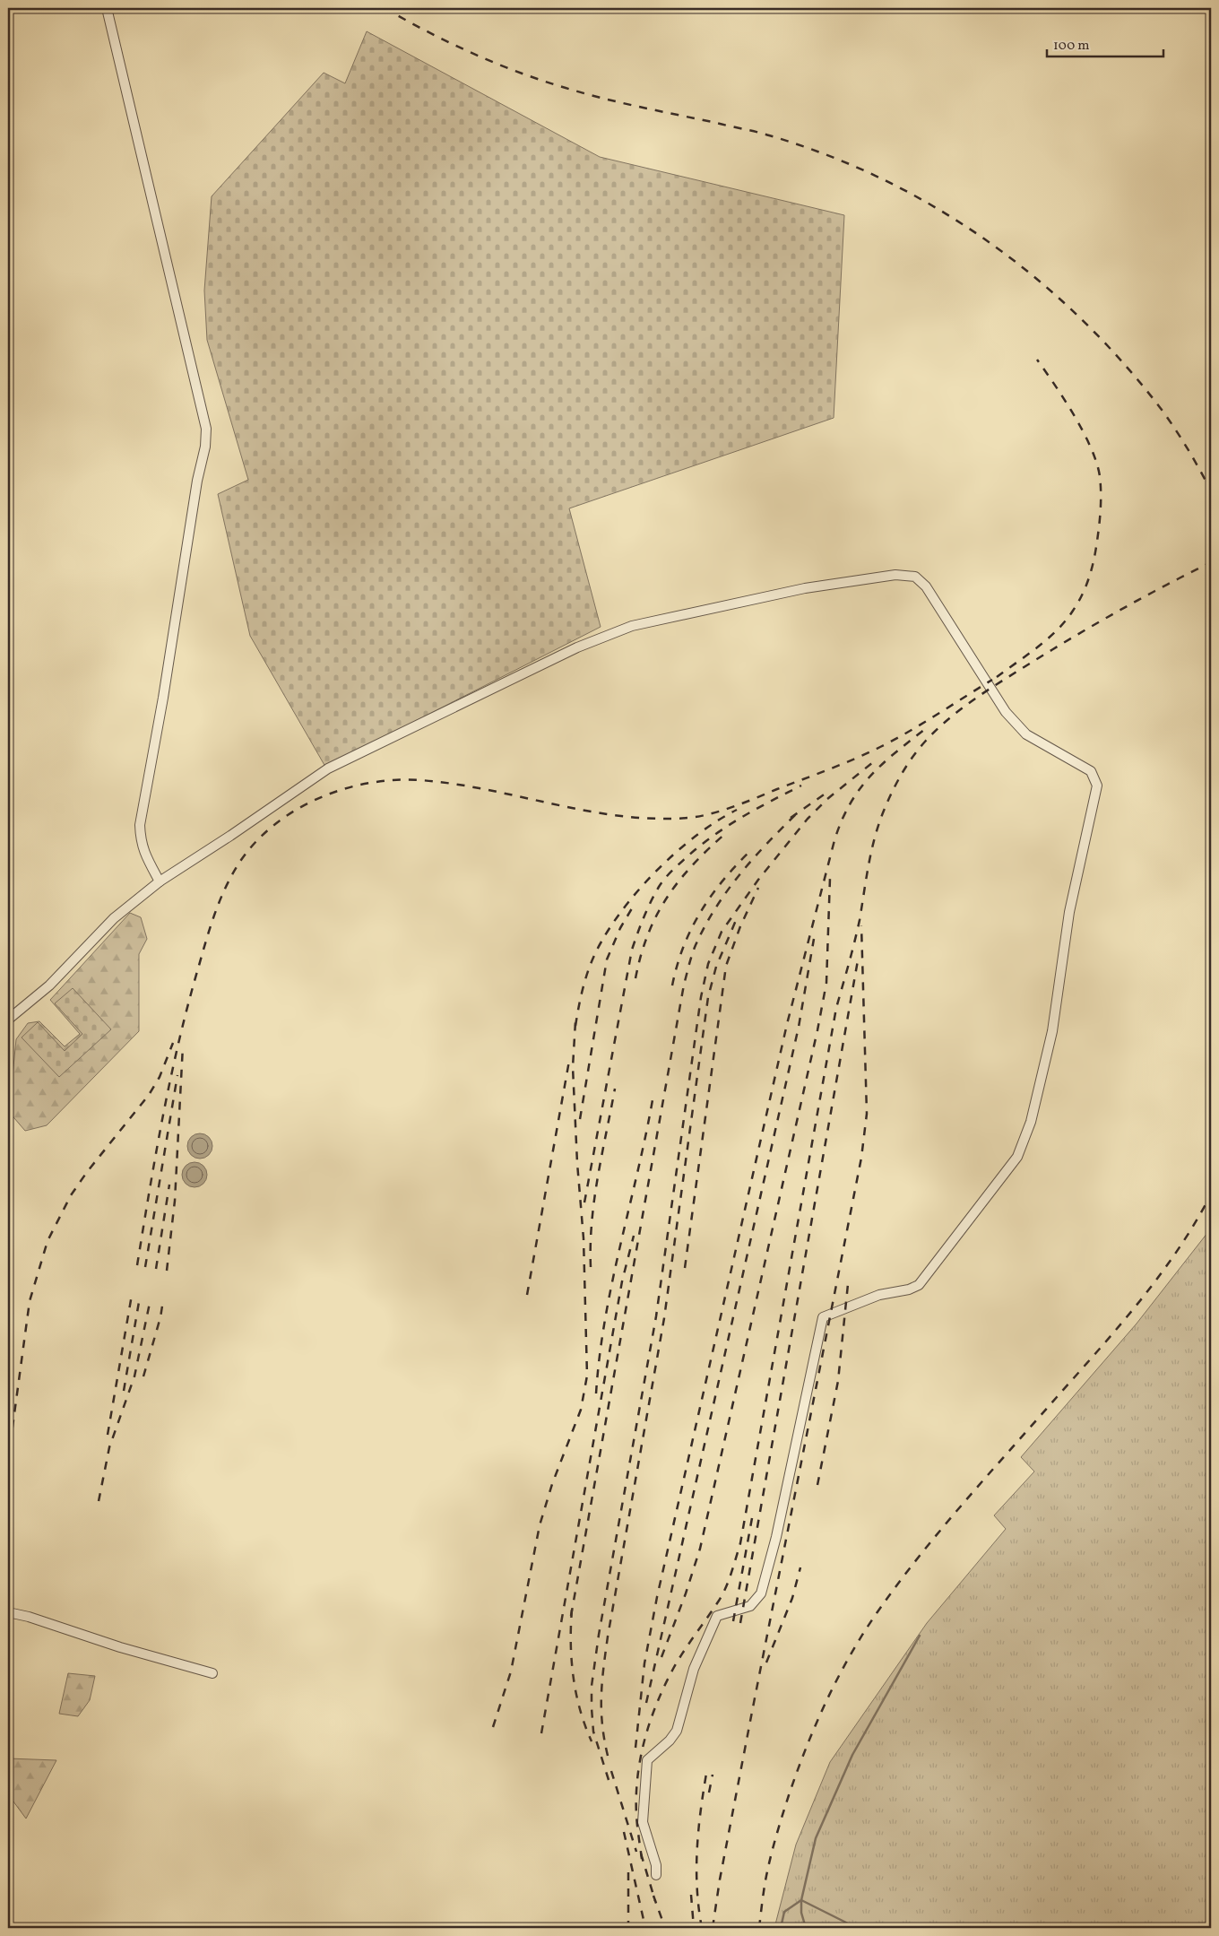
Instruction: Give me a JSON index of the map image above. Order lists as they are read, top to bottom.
{
  "scale_bar": "100 m"
}
